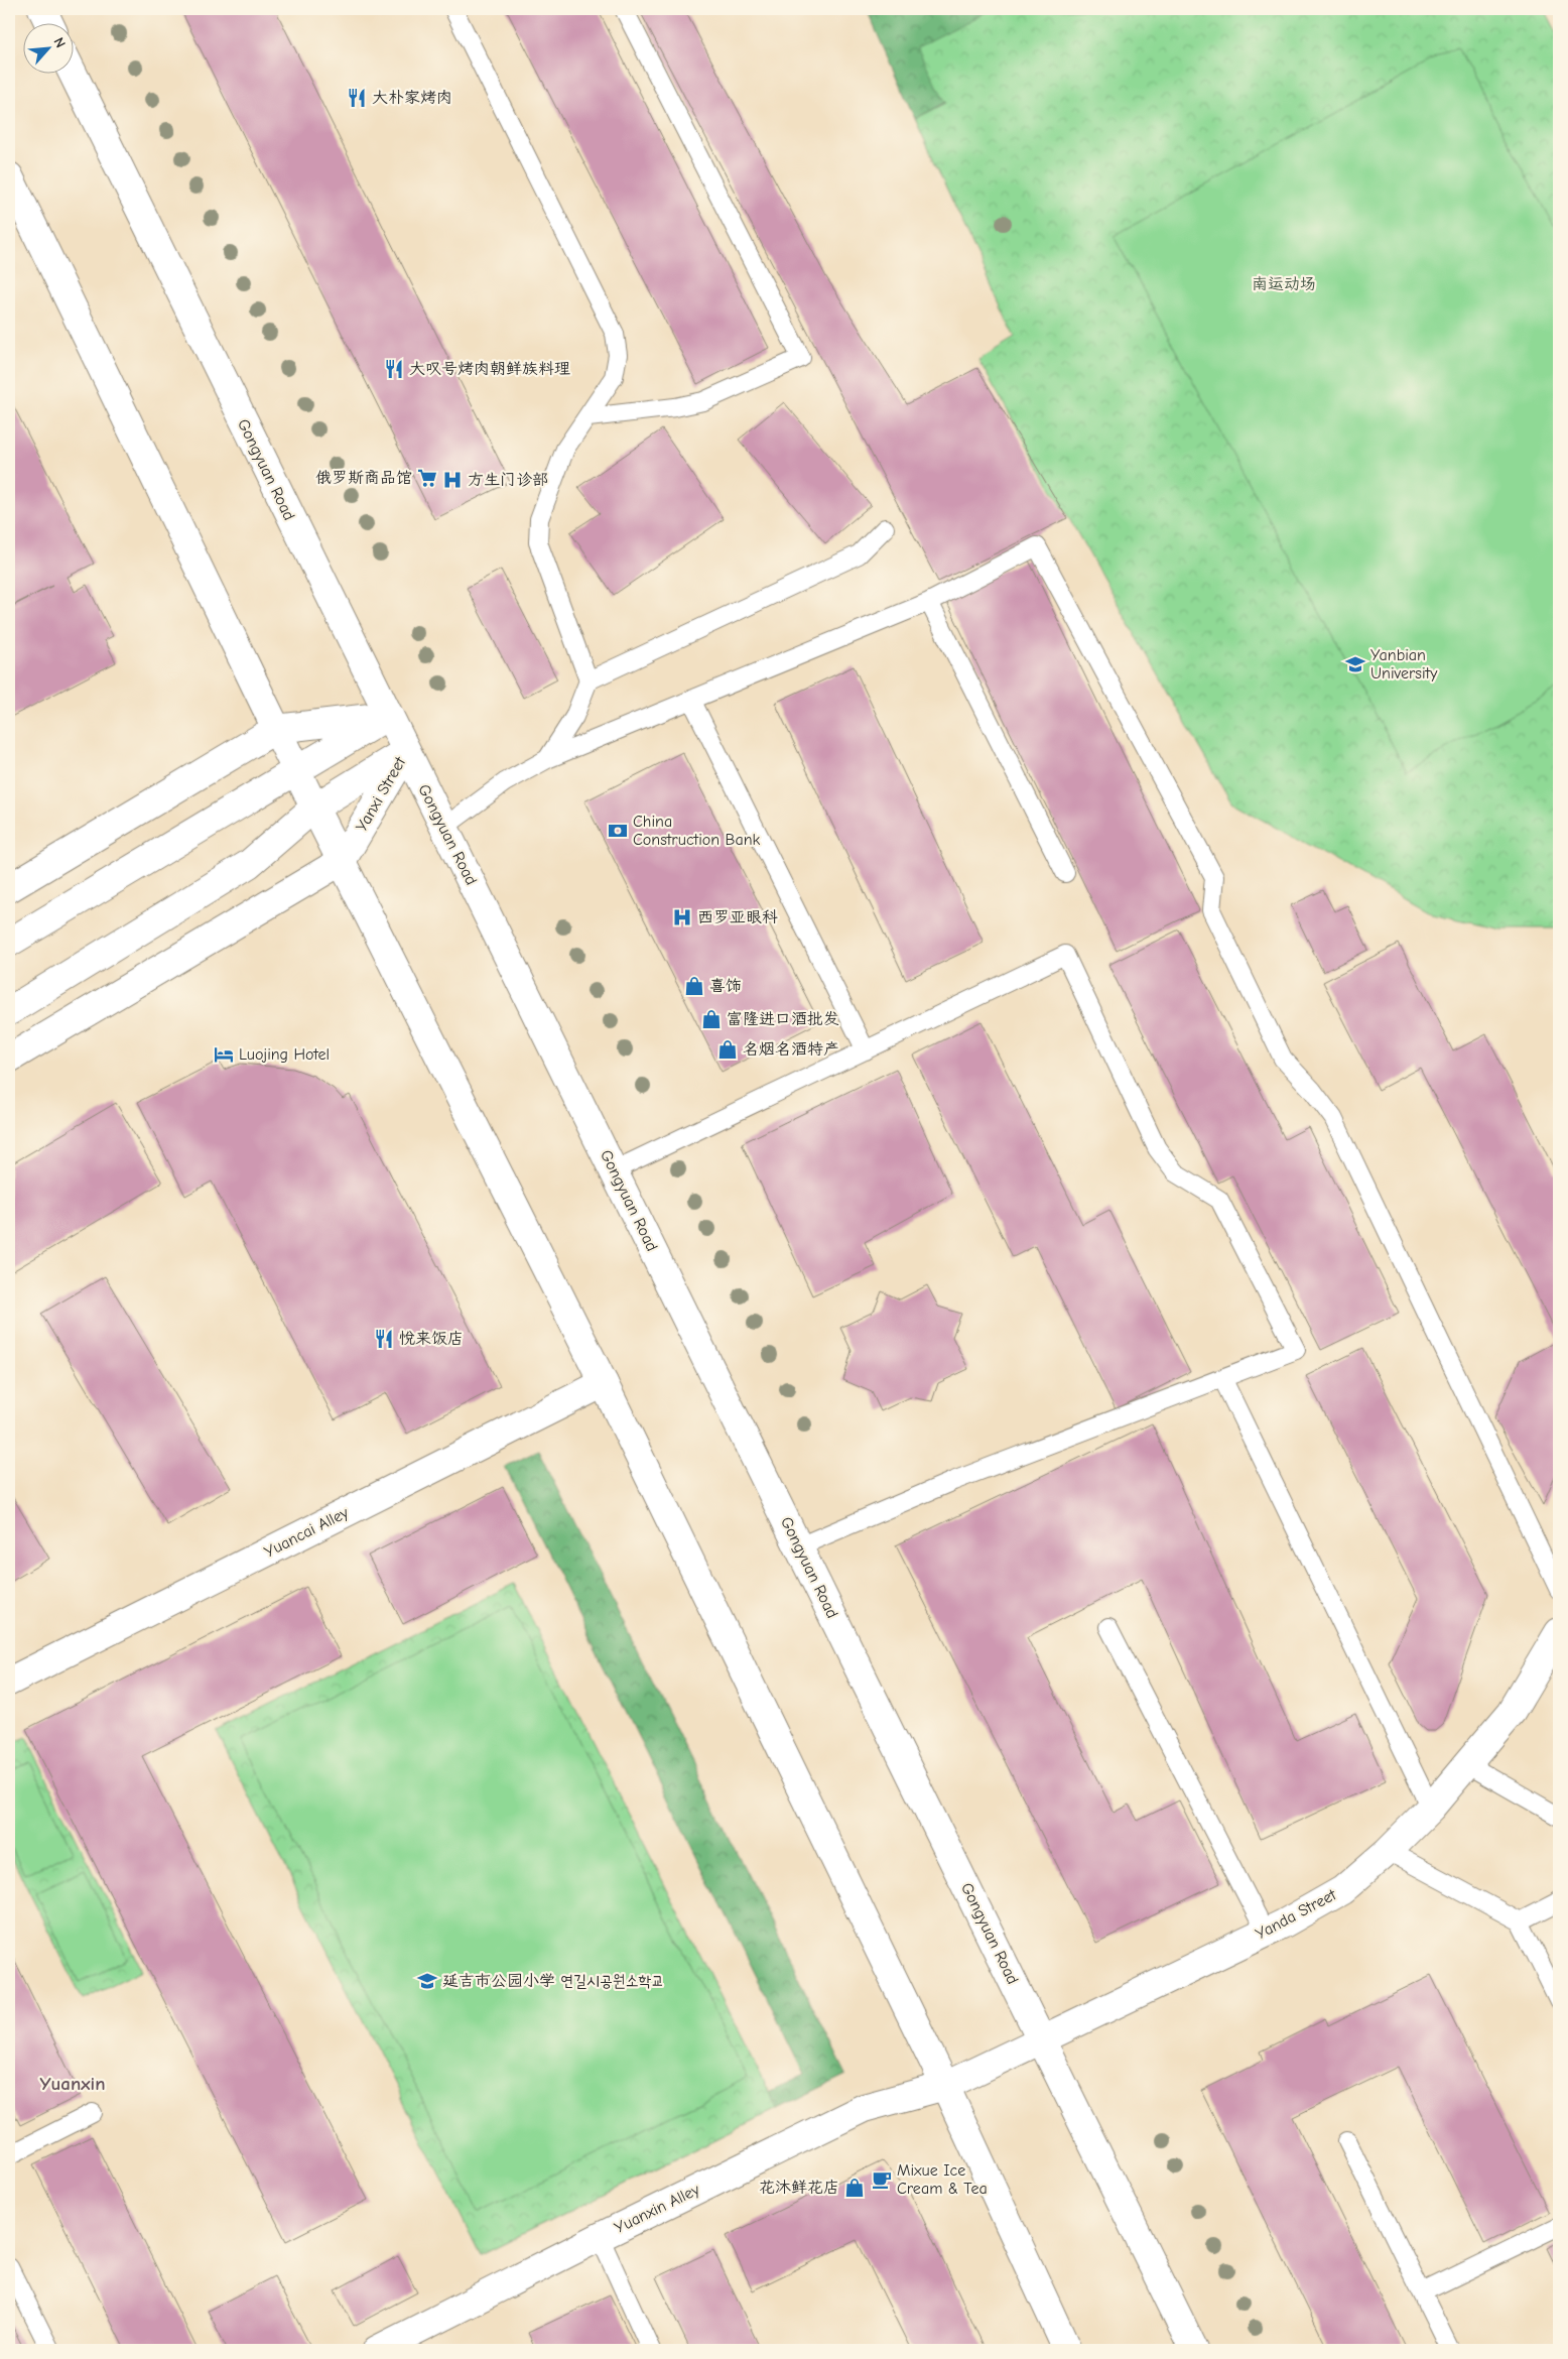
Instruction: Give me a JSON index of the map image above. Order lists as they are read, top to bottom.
{
  "streets": {
    "main road": [
      "Gongyuan Road",
      "Yanxi Street",
      "Yuancai Alley",
      "Yanda Street",
      "Yuanxin Alley"
    ]
  },
  "crossings": [
    ["Gongyuan Road", "Yanxi Street"],
    ["Gongyuan Road", "Yanda Street"],
    ["Yanda Street", "Yuanxin Alley"]
  ],
  "districts": ["Yuanxin"],
  "parks": ["南运动场"],
  "places": {
    "restaurant": ["大朴家烤肉", "大叹号烤肉朝鲜族料理", "悦来饭店"],
    "supermarket": ["俄罗斯商品馆"],
    "hospital": ["方生门诊部", "西罗亚眼科"],
    "school or university": ["Yanbian University", "延吉市公园小学 연길시공원소학교"],
    "bank": ["China Construction Bank"],
    "shop": [
      "喜饰",
      "富隆进口酒批发",
      "名烟名酒特产",
      "花沐鲜花店"
    ],
    "hotel": ["Luojing Hotel"],
    "cafe": ["Mixue Ice Cream & Tea"]
  },
  "north": "top right"
}
